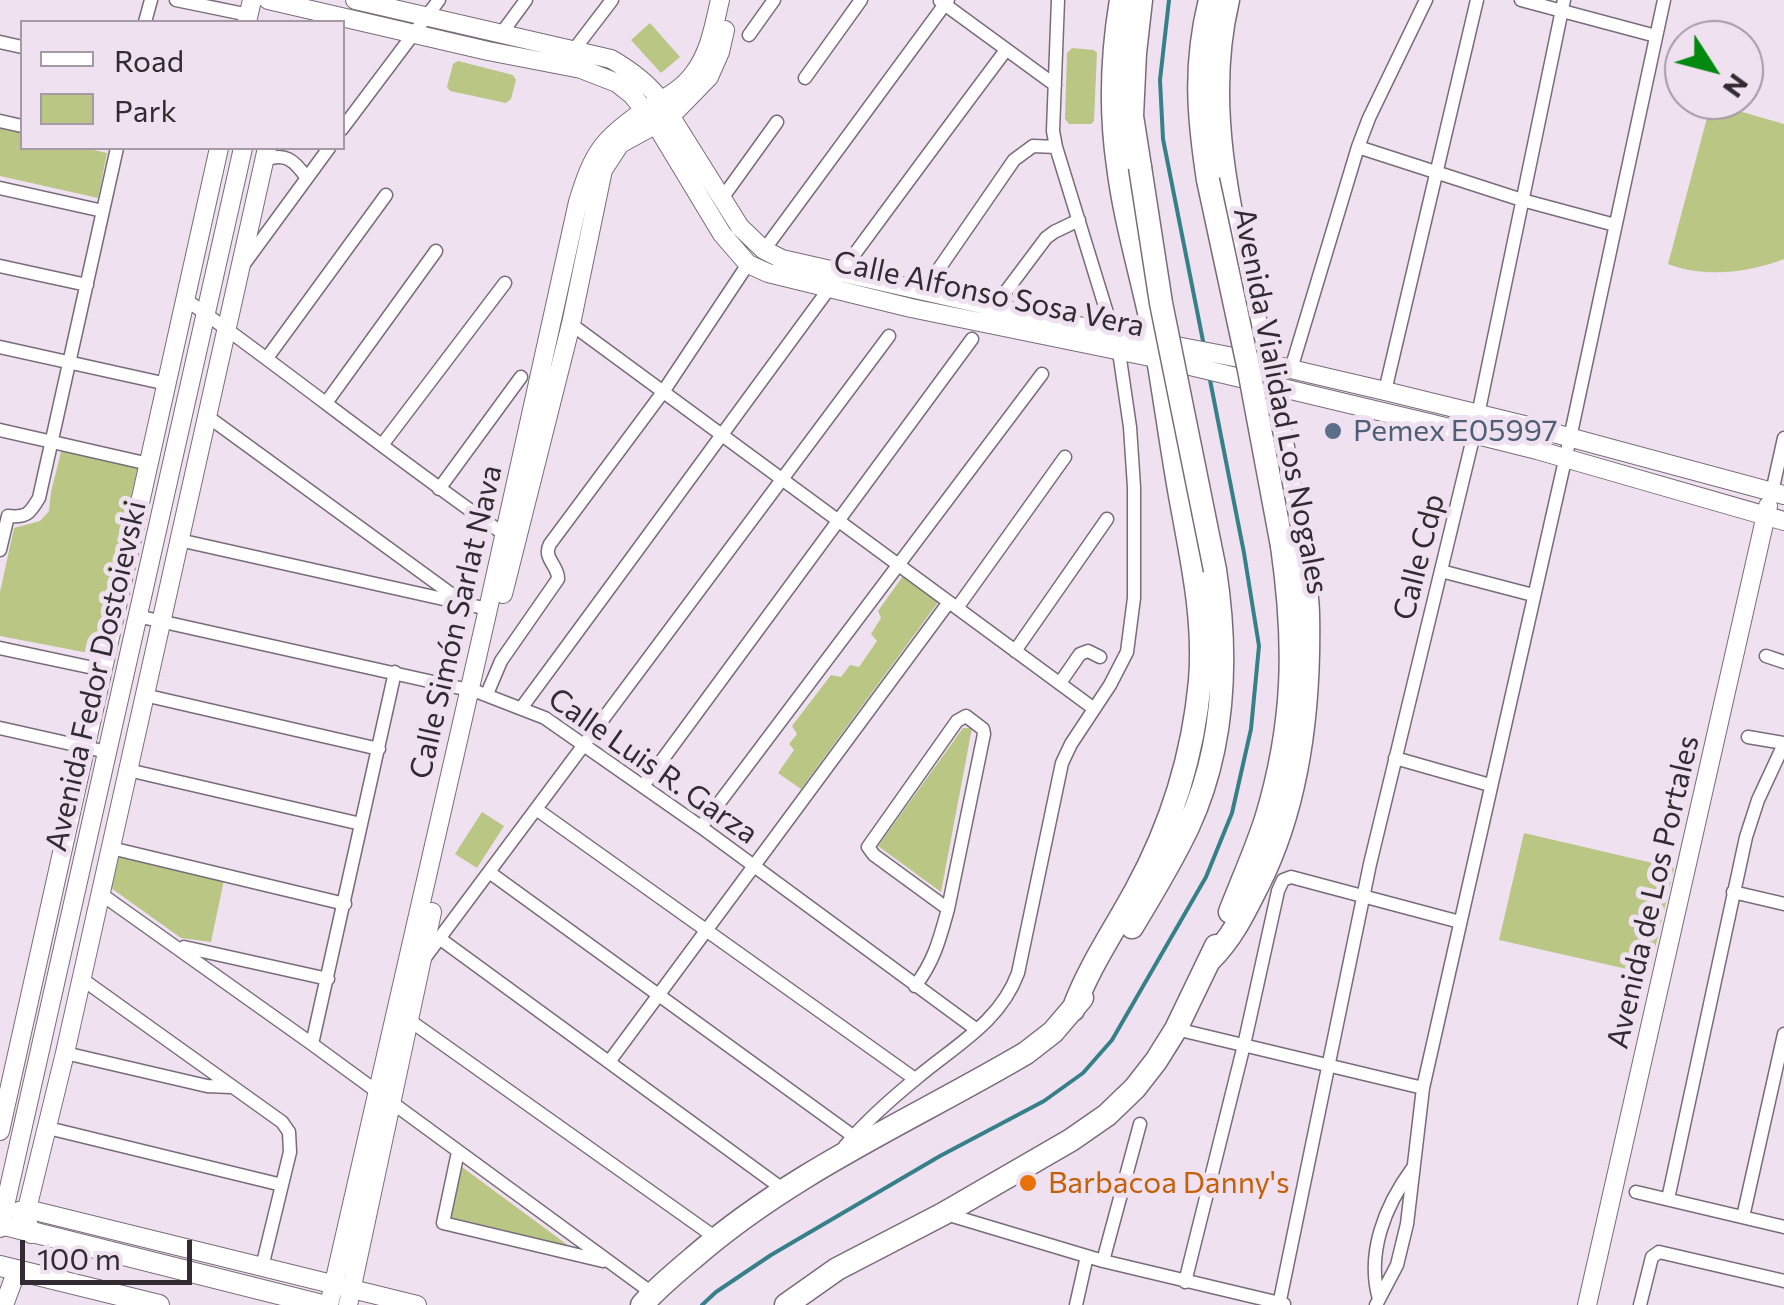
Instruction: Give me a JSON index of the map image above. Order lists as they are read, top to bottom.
{
  "streets": {
    "highway": ["Avenida Vialidad Los Nogales"],
    "main road": [
      "Calle Alfonso Sosa Vera",
      "Calle Simón Sarlat Nava",
      "Avenida Fedor Dostoievski",
      "Avenida de Los Portales"
    ],
    "street": ["Calle Cdp", "Calle Luis R. Garza"]
  },
  "crossings": [
    ["Calle Alfonso Sosa Vera", "Calle Cdp"],
    ["Calle Alfonso Sosa Vera", "Avenida de Los Portales"],
    ["Calle Simón Sarlat Nava", "Calle Luis R. Garza"],
    ["Avenida Fedor Dostoievski", "Calle Luis R. Garza"]
  ],
  "places": ["Pemex E05997", "Barbacoa Danny's"],
  "legend": ["Road", "Park"],
  "scale_bar": "100 m",
  "north": "bottom right"
}
